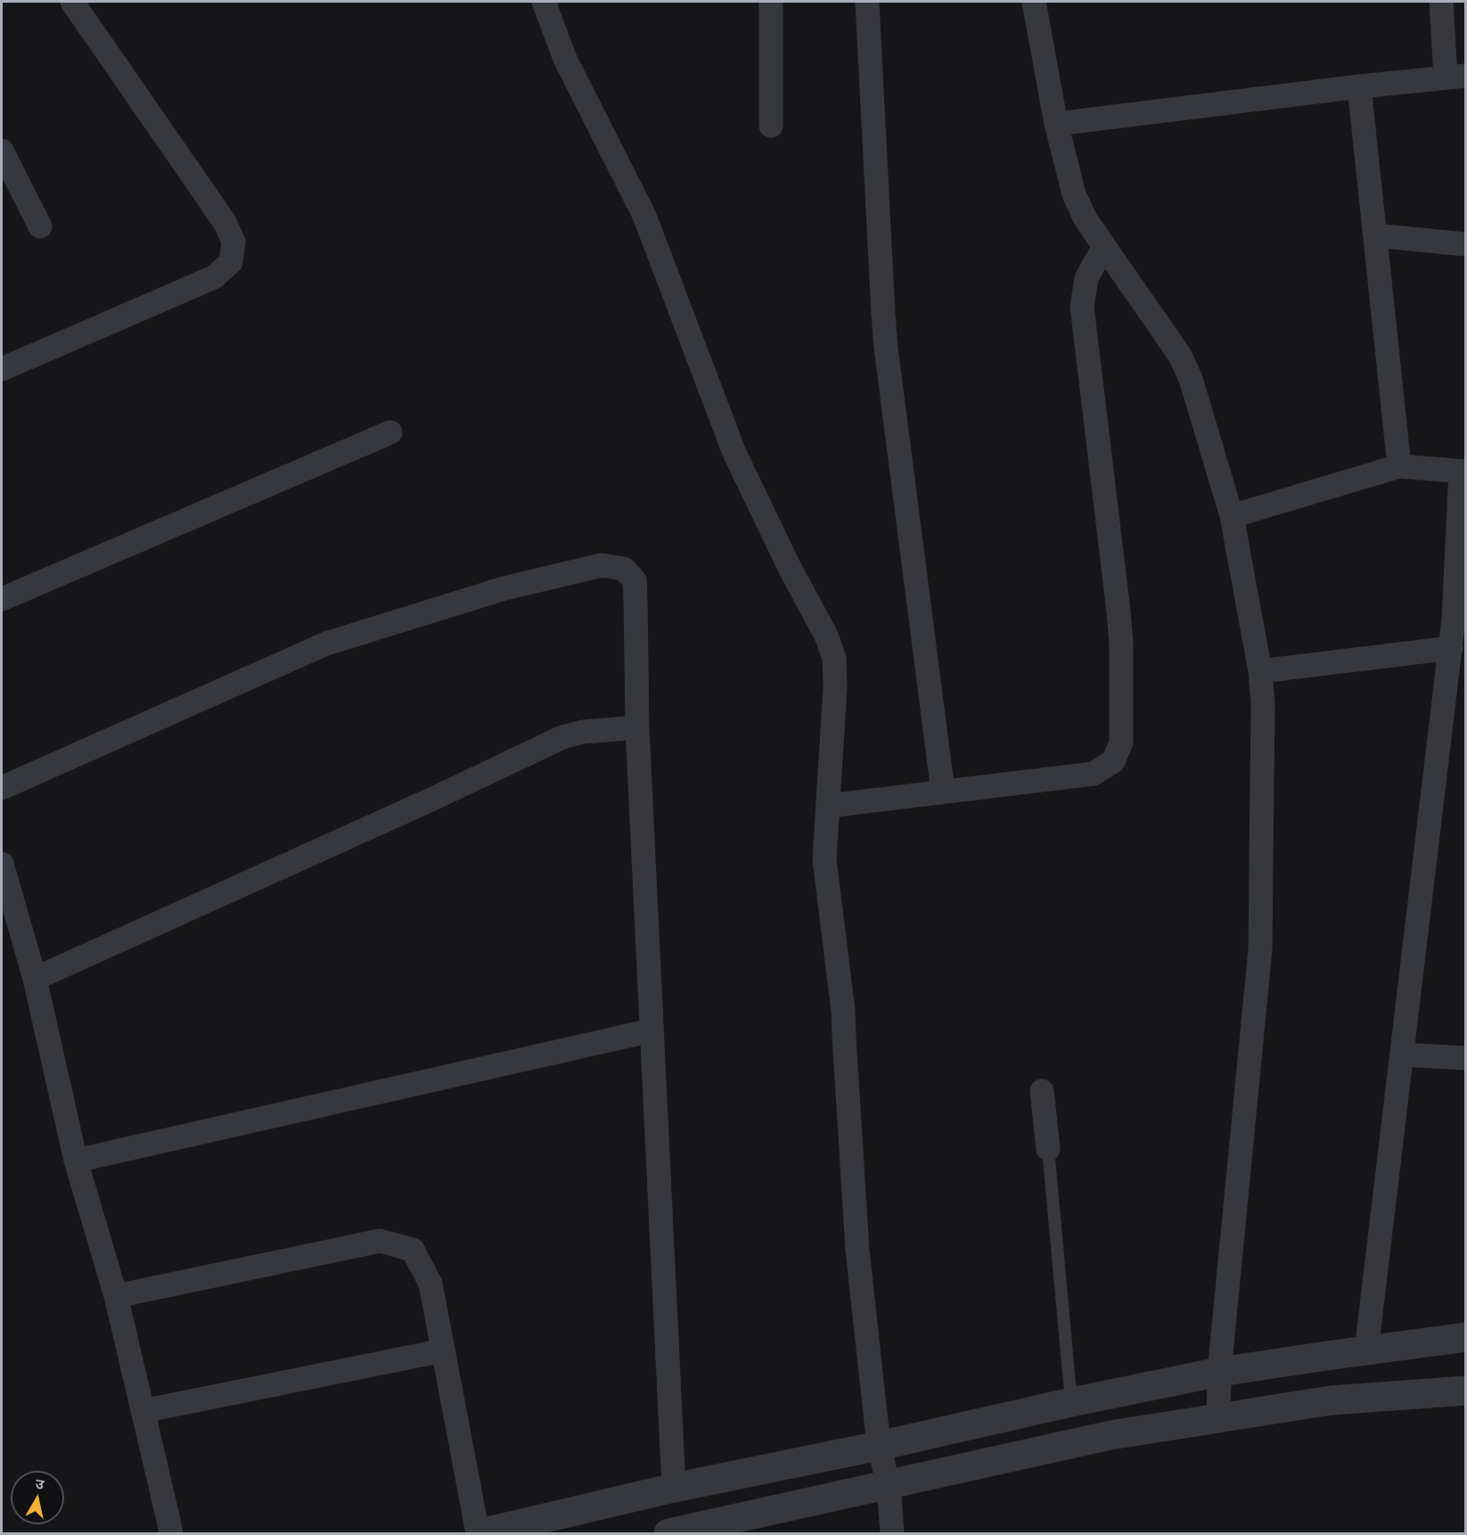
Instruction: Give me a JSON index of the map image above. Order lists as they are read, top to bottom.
{
  "north": "top"
}
